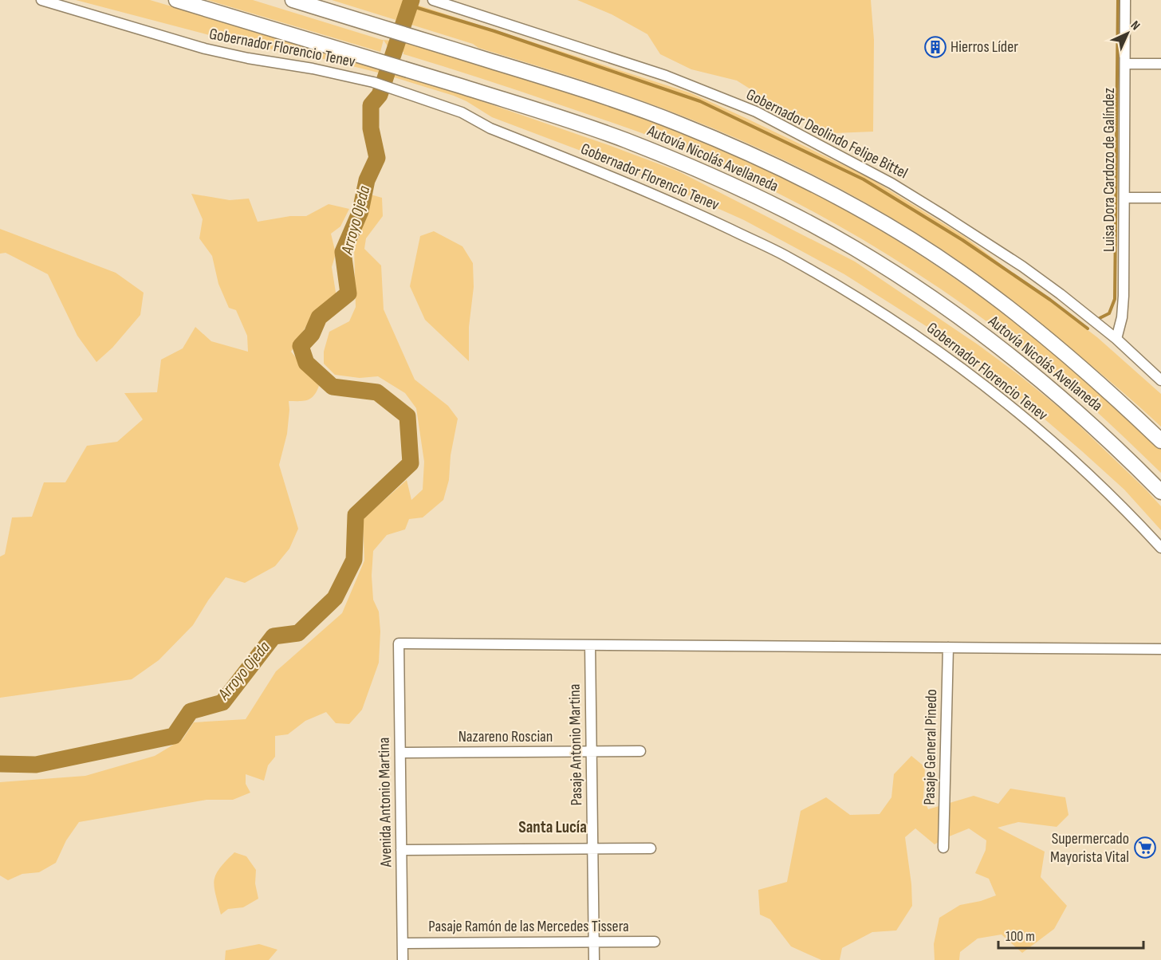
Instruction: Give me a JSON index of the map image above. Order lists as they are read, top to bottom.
{
  "streets": {
    "highway": ["Autovía Nicolás Avellaneda"],
    "street": [
      "Gobernador Florencio Tenev",
      "Gobernador Deolindo Felipe Bittel",
      "Luisa Dora Cardozo de Galíndez",
      "Nazareno Roscian",
      "Pasaje Antonio Martina",
      "Pasaje General Pinedo",
      "Avenida Antonio Martina",
      "Pasaje Ramón de las Mercedes Tissera"
    ]
  },
  "crossings": [
    ["Gobernador Deolindo Felipe Bittel", "Luisa Dora Cardozo de Galíndez"],
    ["Nazareno Roscian", "Pasaje Antonio Martina"],
    ["Nazareno Roscian", "Avenida Antonio Martina"],
    ["Pasaje Antonio Martina", "Avenida Antonio Martina"],
    ["Pasaje Antonio Martina", "Pasaje Ramón de las Mercedes Tissera"],
    ["Avenida Antonio Martina", "Pasaje Ramón de las Mercedes Tissera"]
  ],
  "districts": ["Santa Lucía"],
  "water": ["Arroyo Ojeda"],
  "places": {
    "building": ["Hierros Líder"],
    "supermarket": ["Supermercado Mayorista Vital"]
  },
  "scale_bar": "100 m",
  "north": "top right"
}
